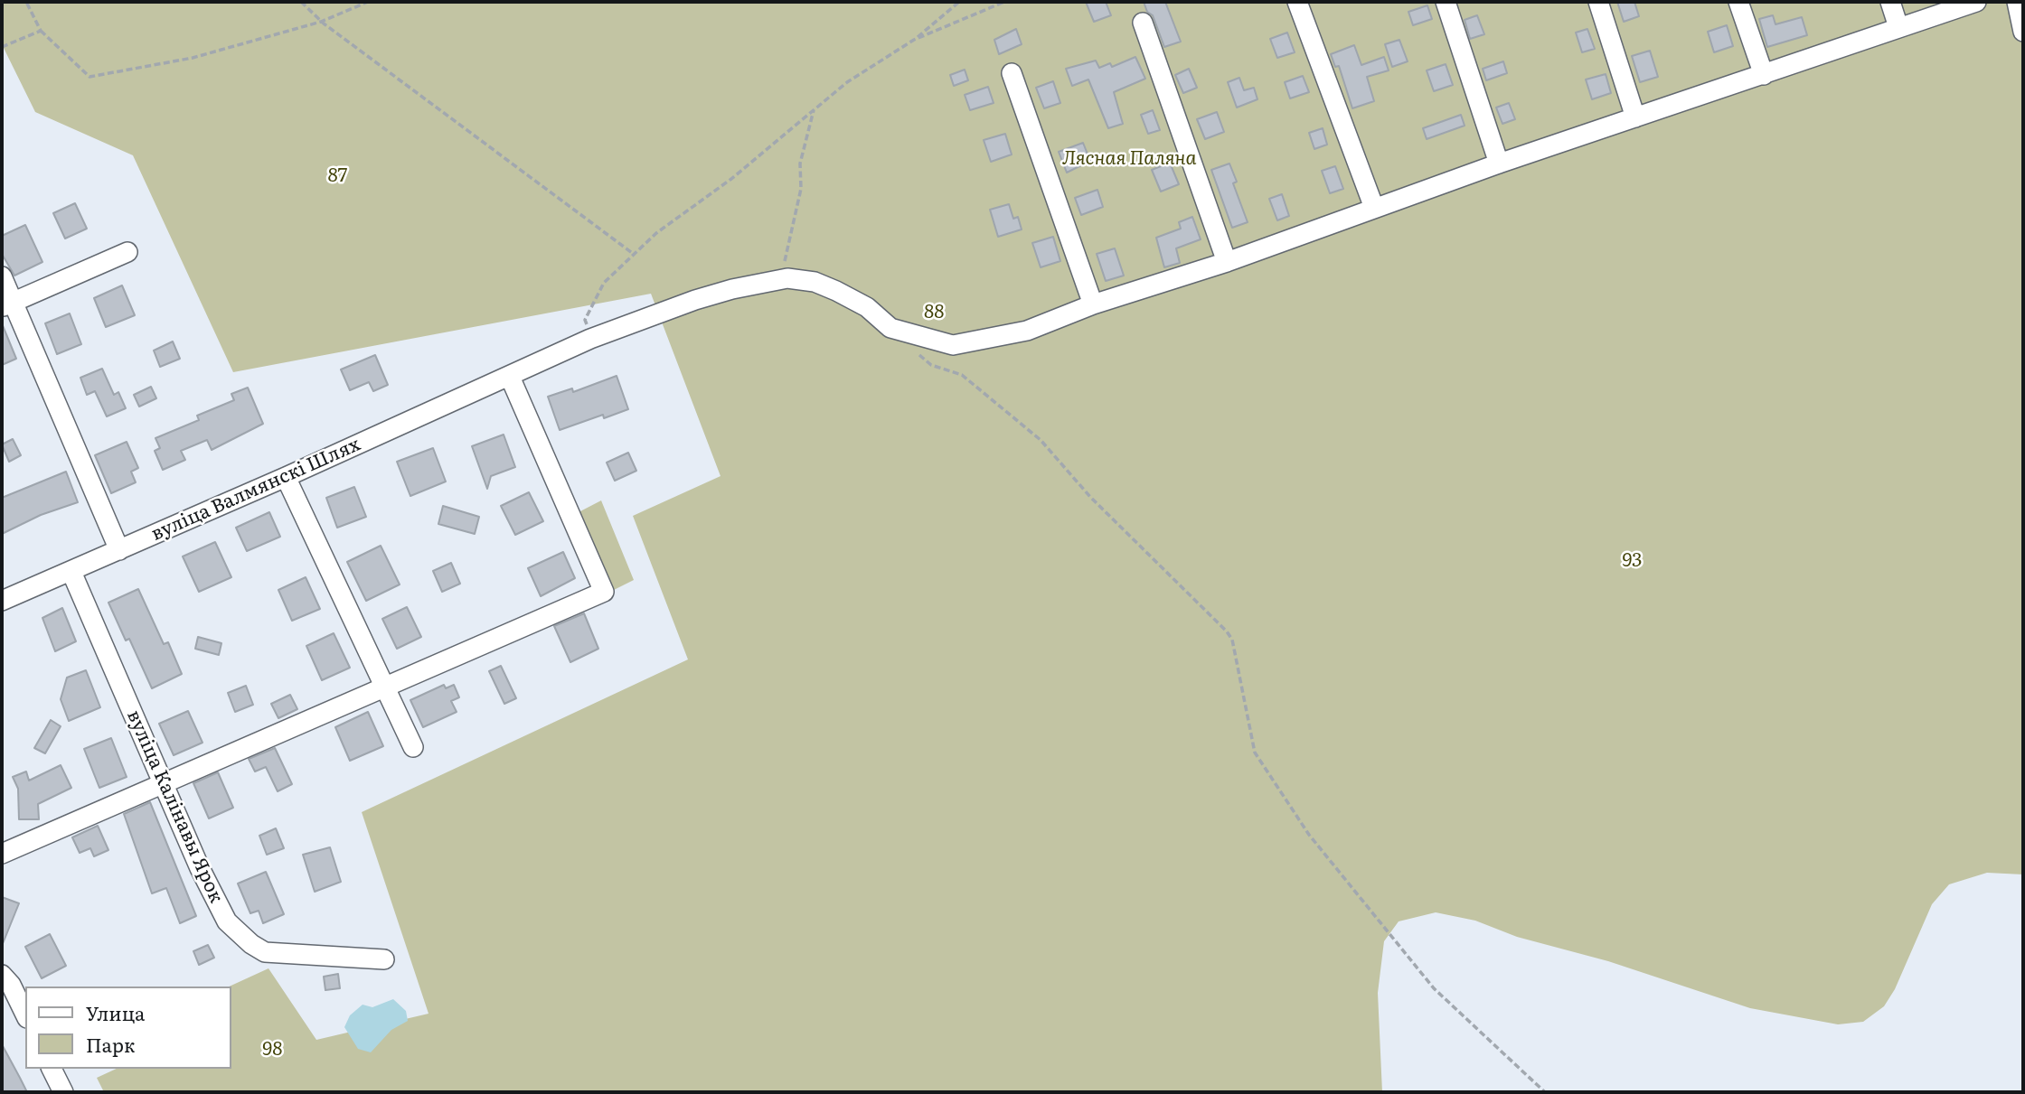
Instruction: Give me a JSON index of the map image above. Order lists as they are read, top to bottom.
{
  "streets": {
    "street": ["вуліца Валмянскі Шлях", "вуліца Калінавы Ярок"]
  },
  "crossings": [
    ["вуліца Валмянскі Шлях", "вуліца Калінавы Ярок"]
  ],
  "parks": [
    "Лясная Паляна",
    "87",
    "88",
    "93",
    "98"
  ],
  "legend": ["Улица", "Парк"]
}
